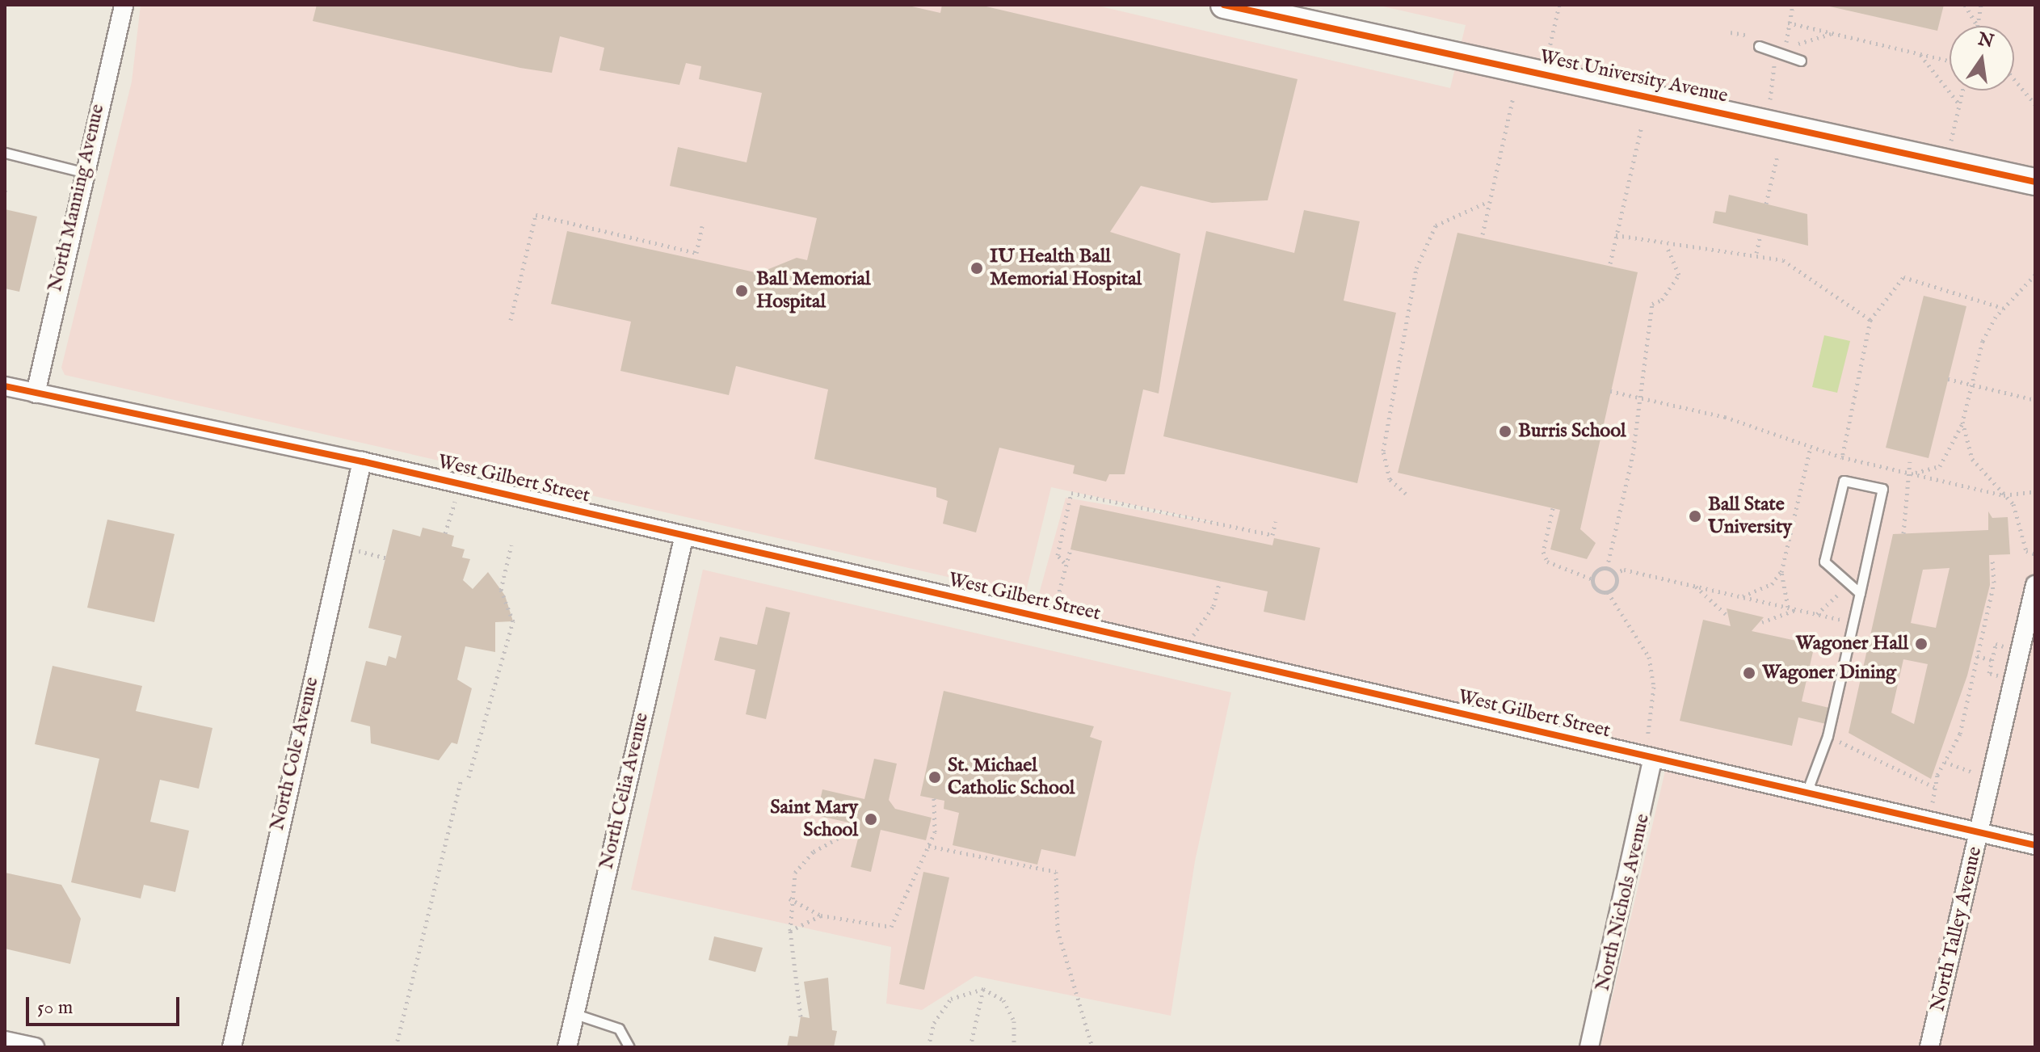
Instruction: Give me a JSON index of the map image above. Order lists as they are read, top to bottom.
{
  "streets": {
    "street": [
      "West University Avenue",
      "North Manning Avenue",
      "West Gilbert Street",
      "North Cole Avenue",
      "North Celia Avenue",
      "North Nichols Avenue",
      "North Talley Avenue"
    ]
  },
  "crossings": [
    ["North Manning Avenue", "West Gilbert Street"],
    ["West Gilbert Street", "North Cole Avenue"],
    ["West Gilbert Street", "North Celia Avenue"],
    ["West Gilbert Street", "North Nichols Avenue"],
    ["West Gilbert Street", "North Talley Avenue"]
  ],
  "places": [
    "IU Health Ball Memorial Hospital",
    "Ball Memorial Hospital",
    "Burris School",
    "Ball State University",
    "Wagoner Hall",
    "Wagoner Dining",
    "St. Michael Catholic School",
    "Saint Mary School"
  ],
  "scale_bar": "50 m",
  "north": "top"
}
